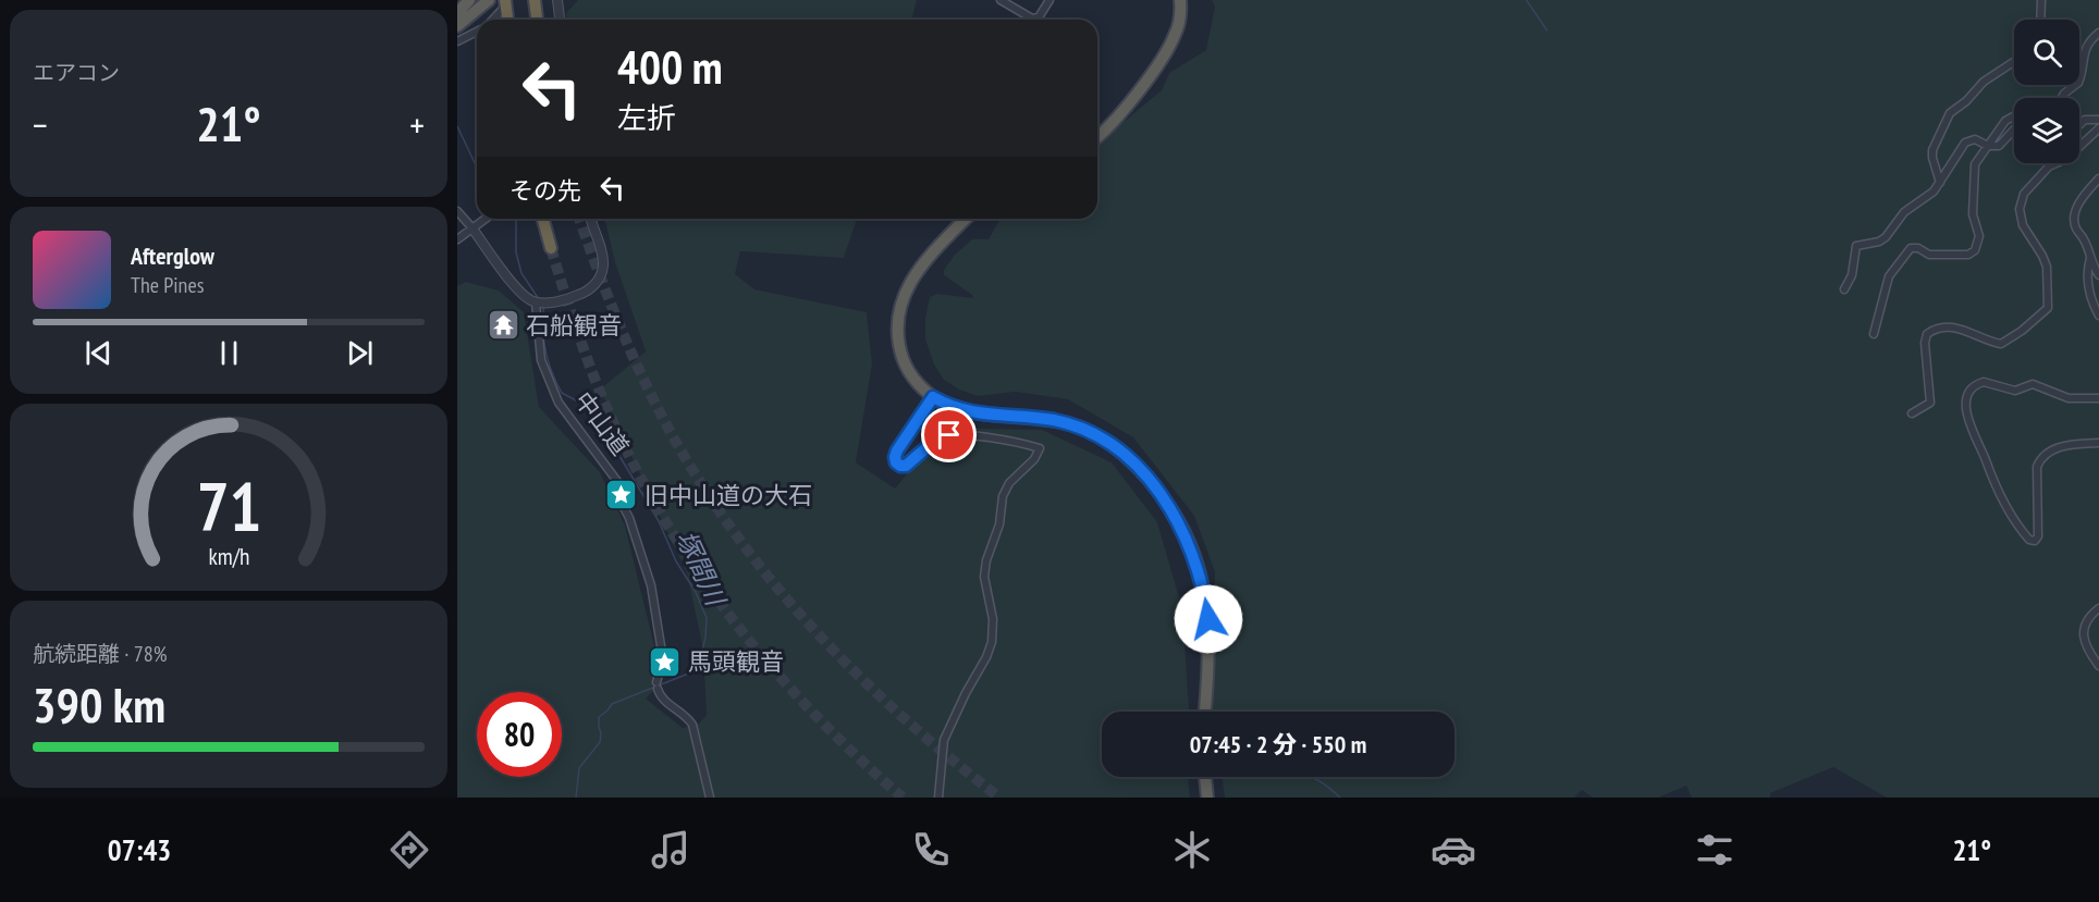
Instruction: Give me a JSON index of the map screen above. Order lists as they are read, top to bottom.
{
  "streets": {
    "street": ["中山道"]
  },
  "water": ["塚間川"],
  "places": {
    "temple": ["石船観音"],
    "place": ["旧中山道の大石", "馬頭観音"]
  },
  "page": {
    "tile": [
      "エアコン",
      ["航続距離 · 78%", "390 km"]
    ],
    "turn": ["400 m", "左折"],
    "heat": ["−", "21°", "+"],
    "then": "その先",
    "song": ["Afterglow", "The Pines"],
    "limit": "80",
    "trip": "07:45 · 2 分 · 550 m",
    "tabs": ["07:43", "21°"],
    "gauge": ["71", "km/h"]
  }
}
